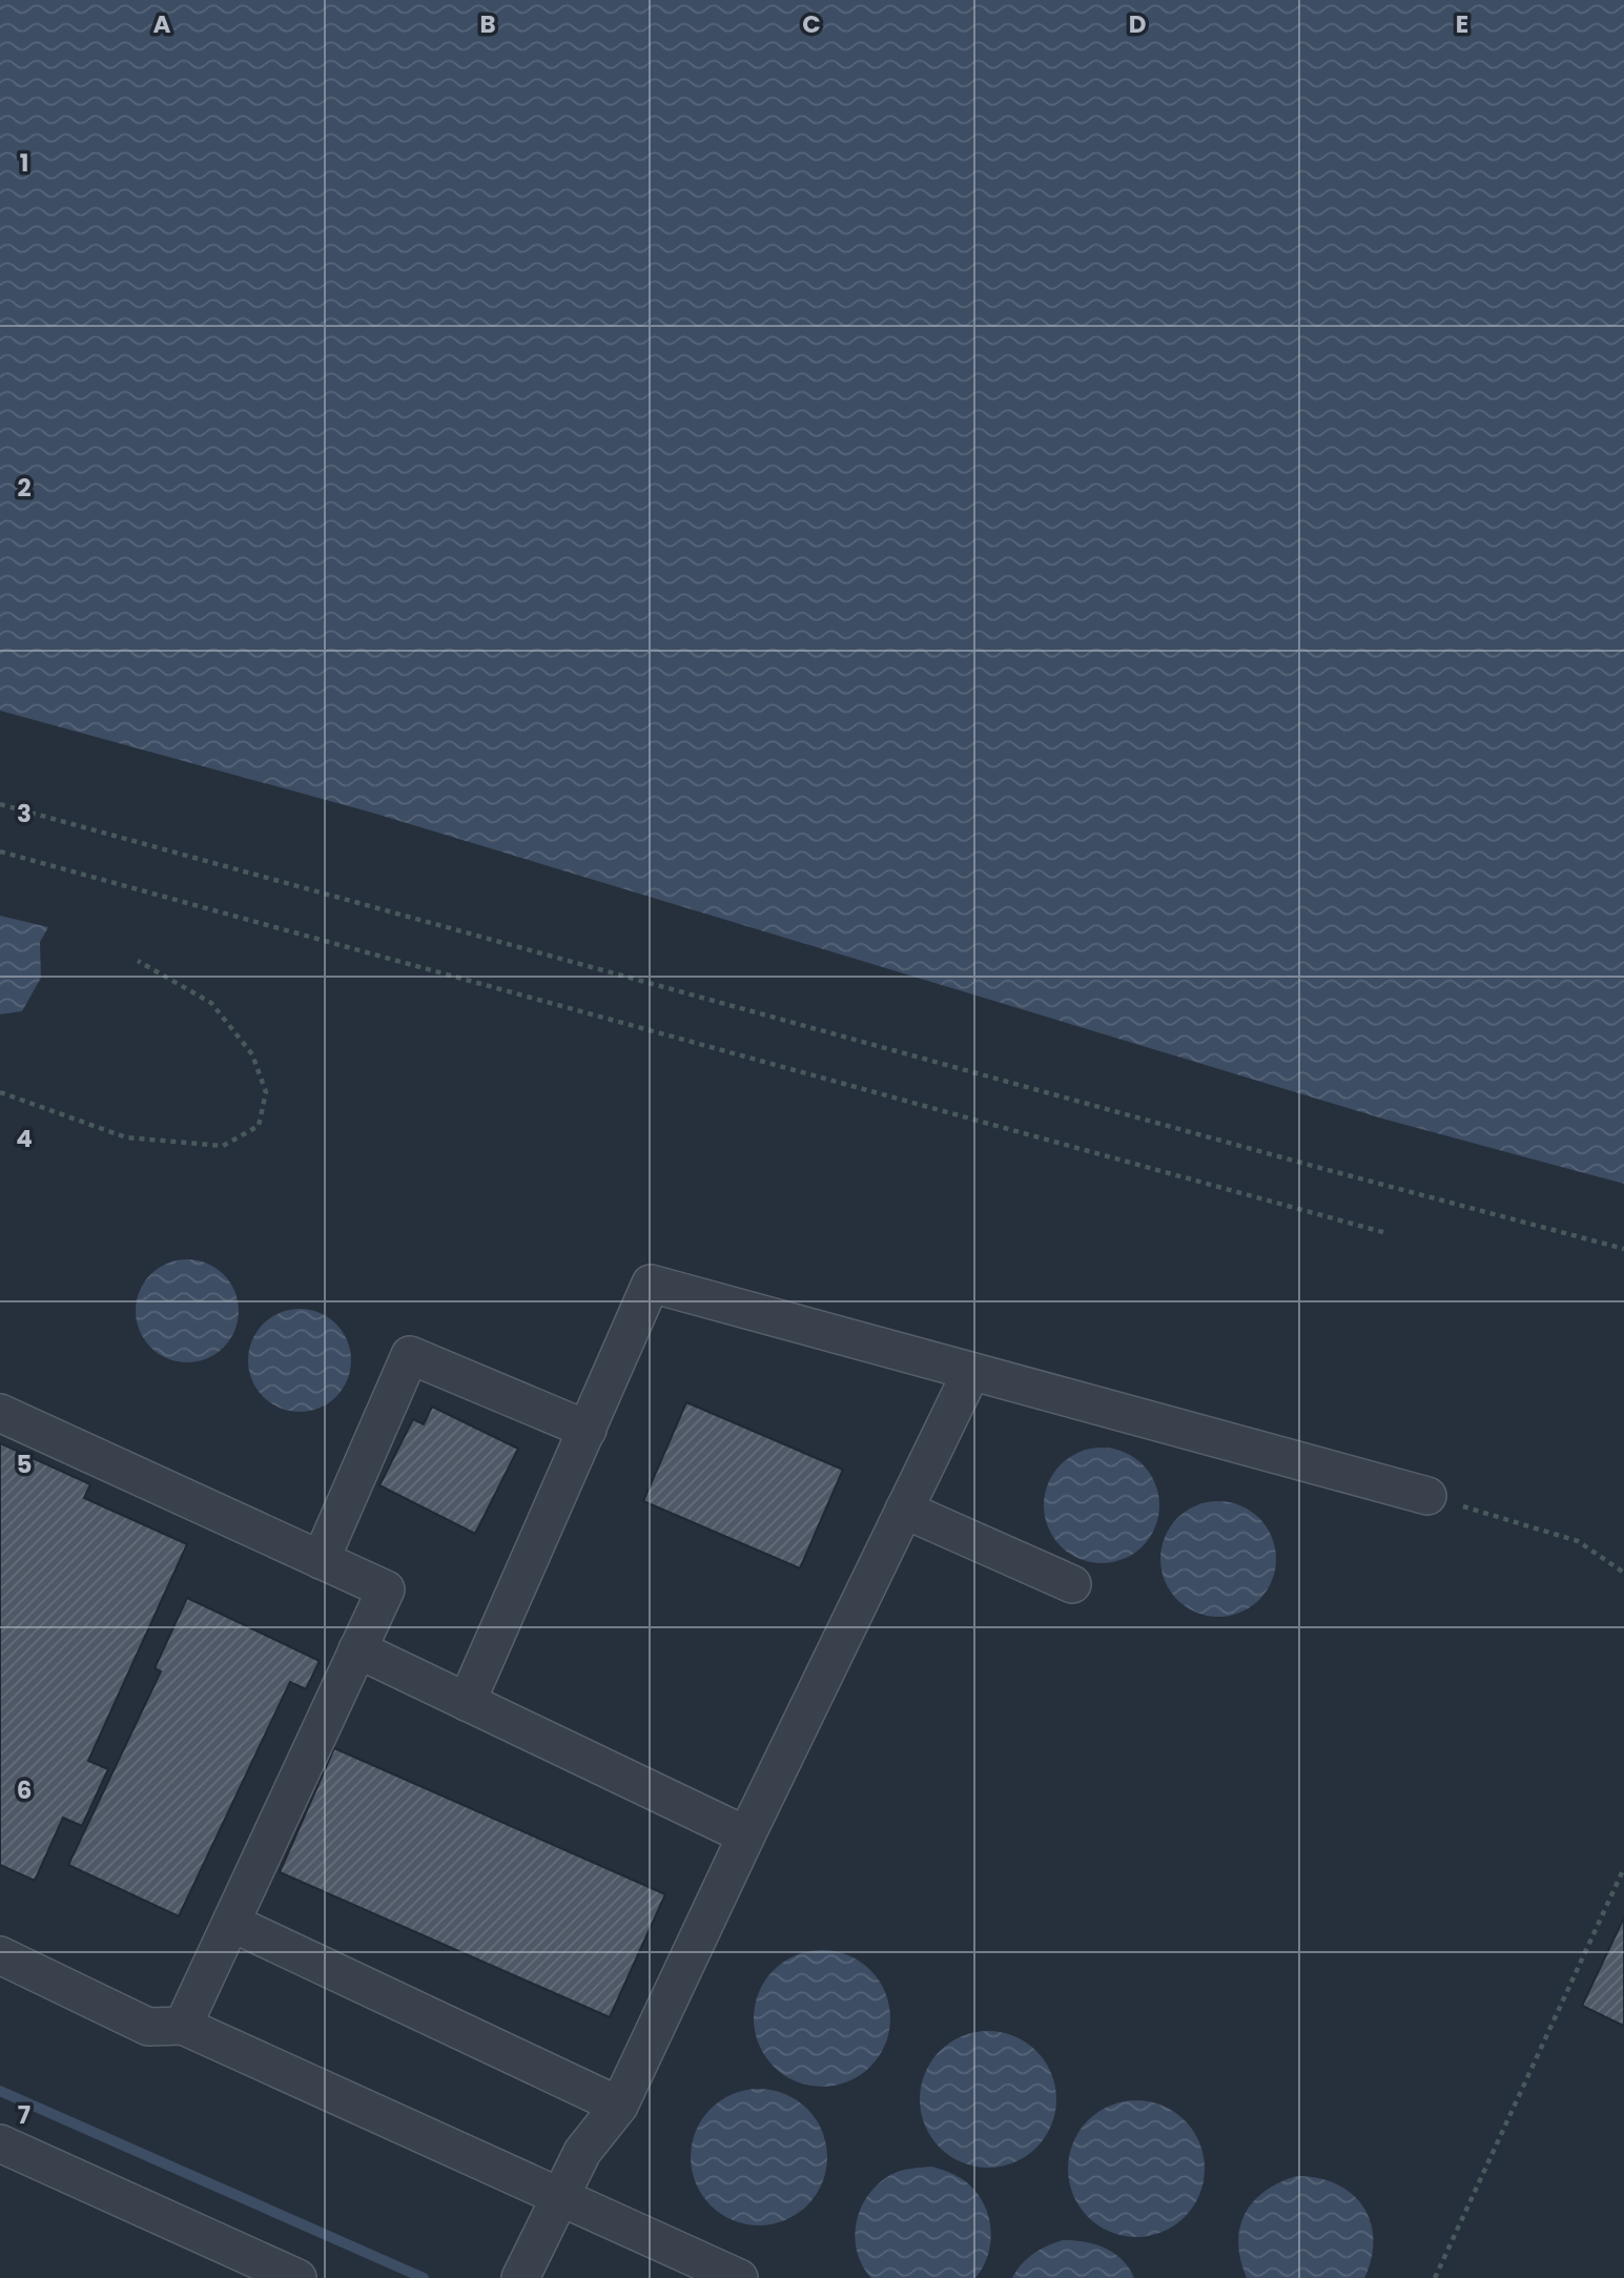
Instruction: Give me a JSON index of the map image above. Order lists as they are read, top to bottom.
{
  "grid": {
    "columns": [
      "A",
      "B",
      "C",
      "D",
      "E"
    ],
    "rows": [
      "1",
      "2",
      "3",
      "4",
      "5",
      "6",
      "7"
    ]
  }
}
